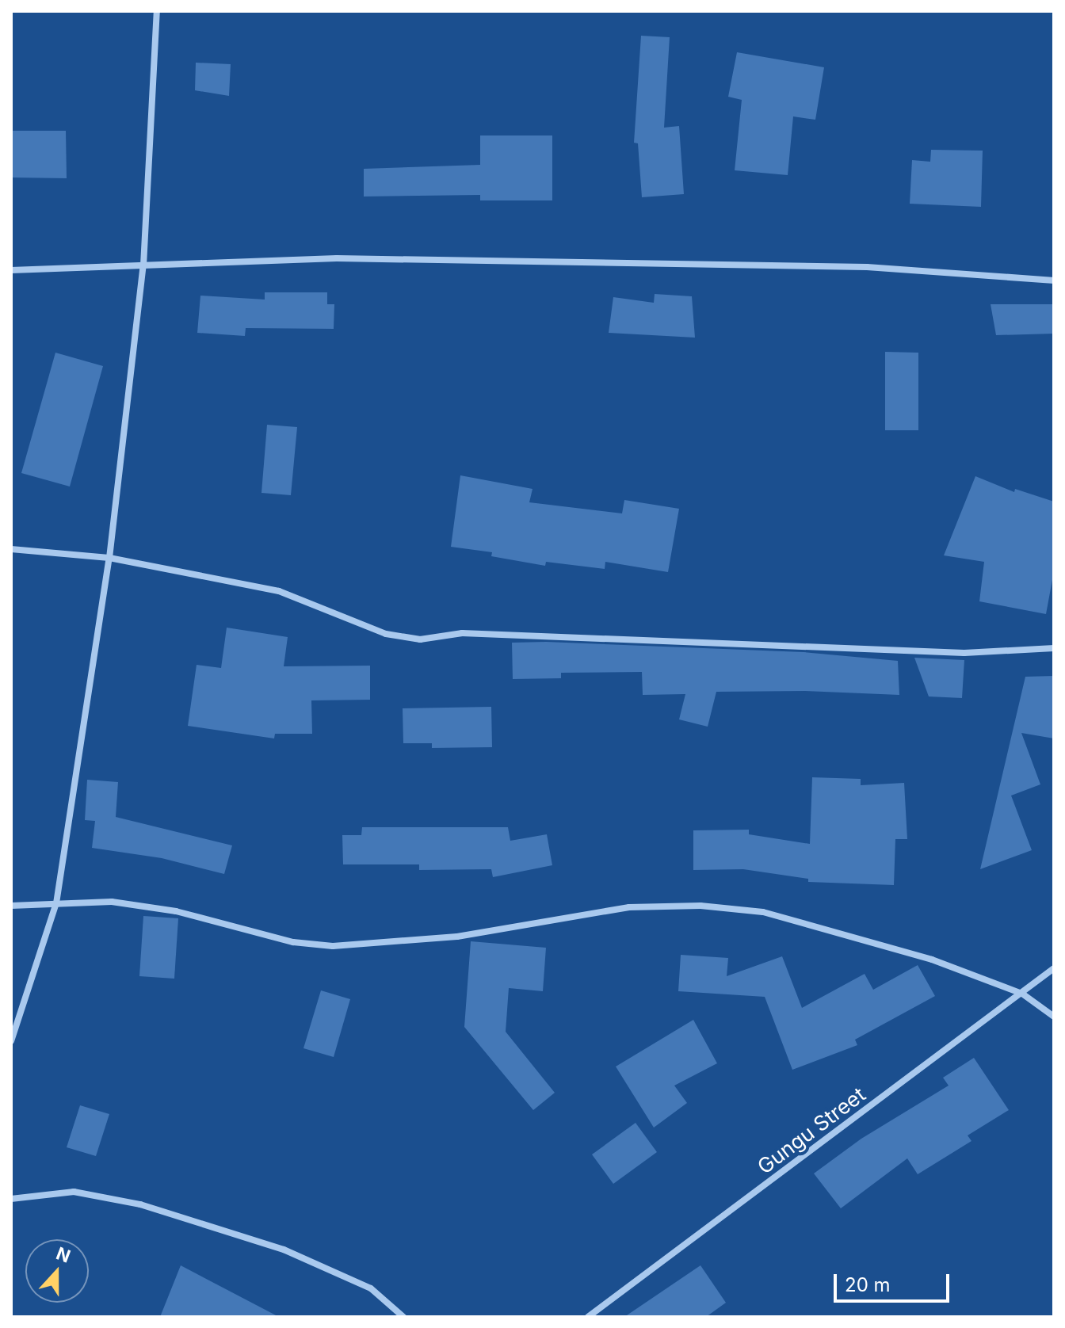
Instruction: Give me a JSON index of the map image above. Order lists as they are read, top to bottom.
{
  "streets": {
    "street": ["Gungu Street"]
  },
  "scale_bar": "20 m",
  "north": "top"
}
